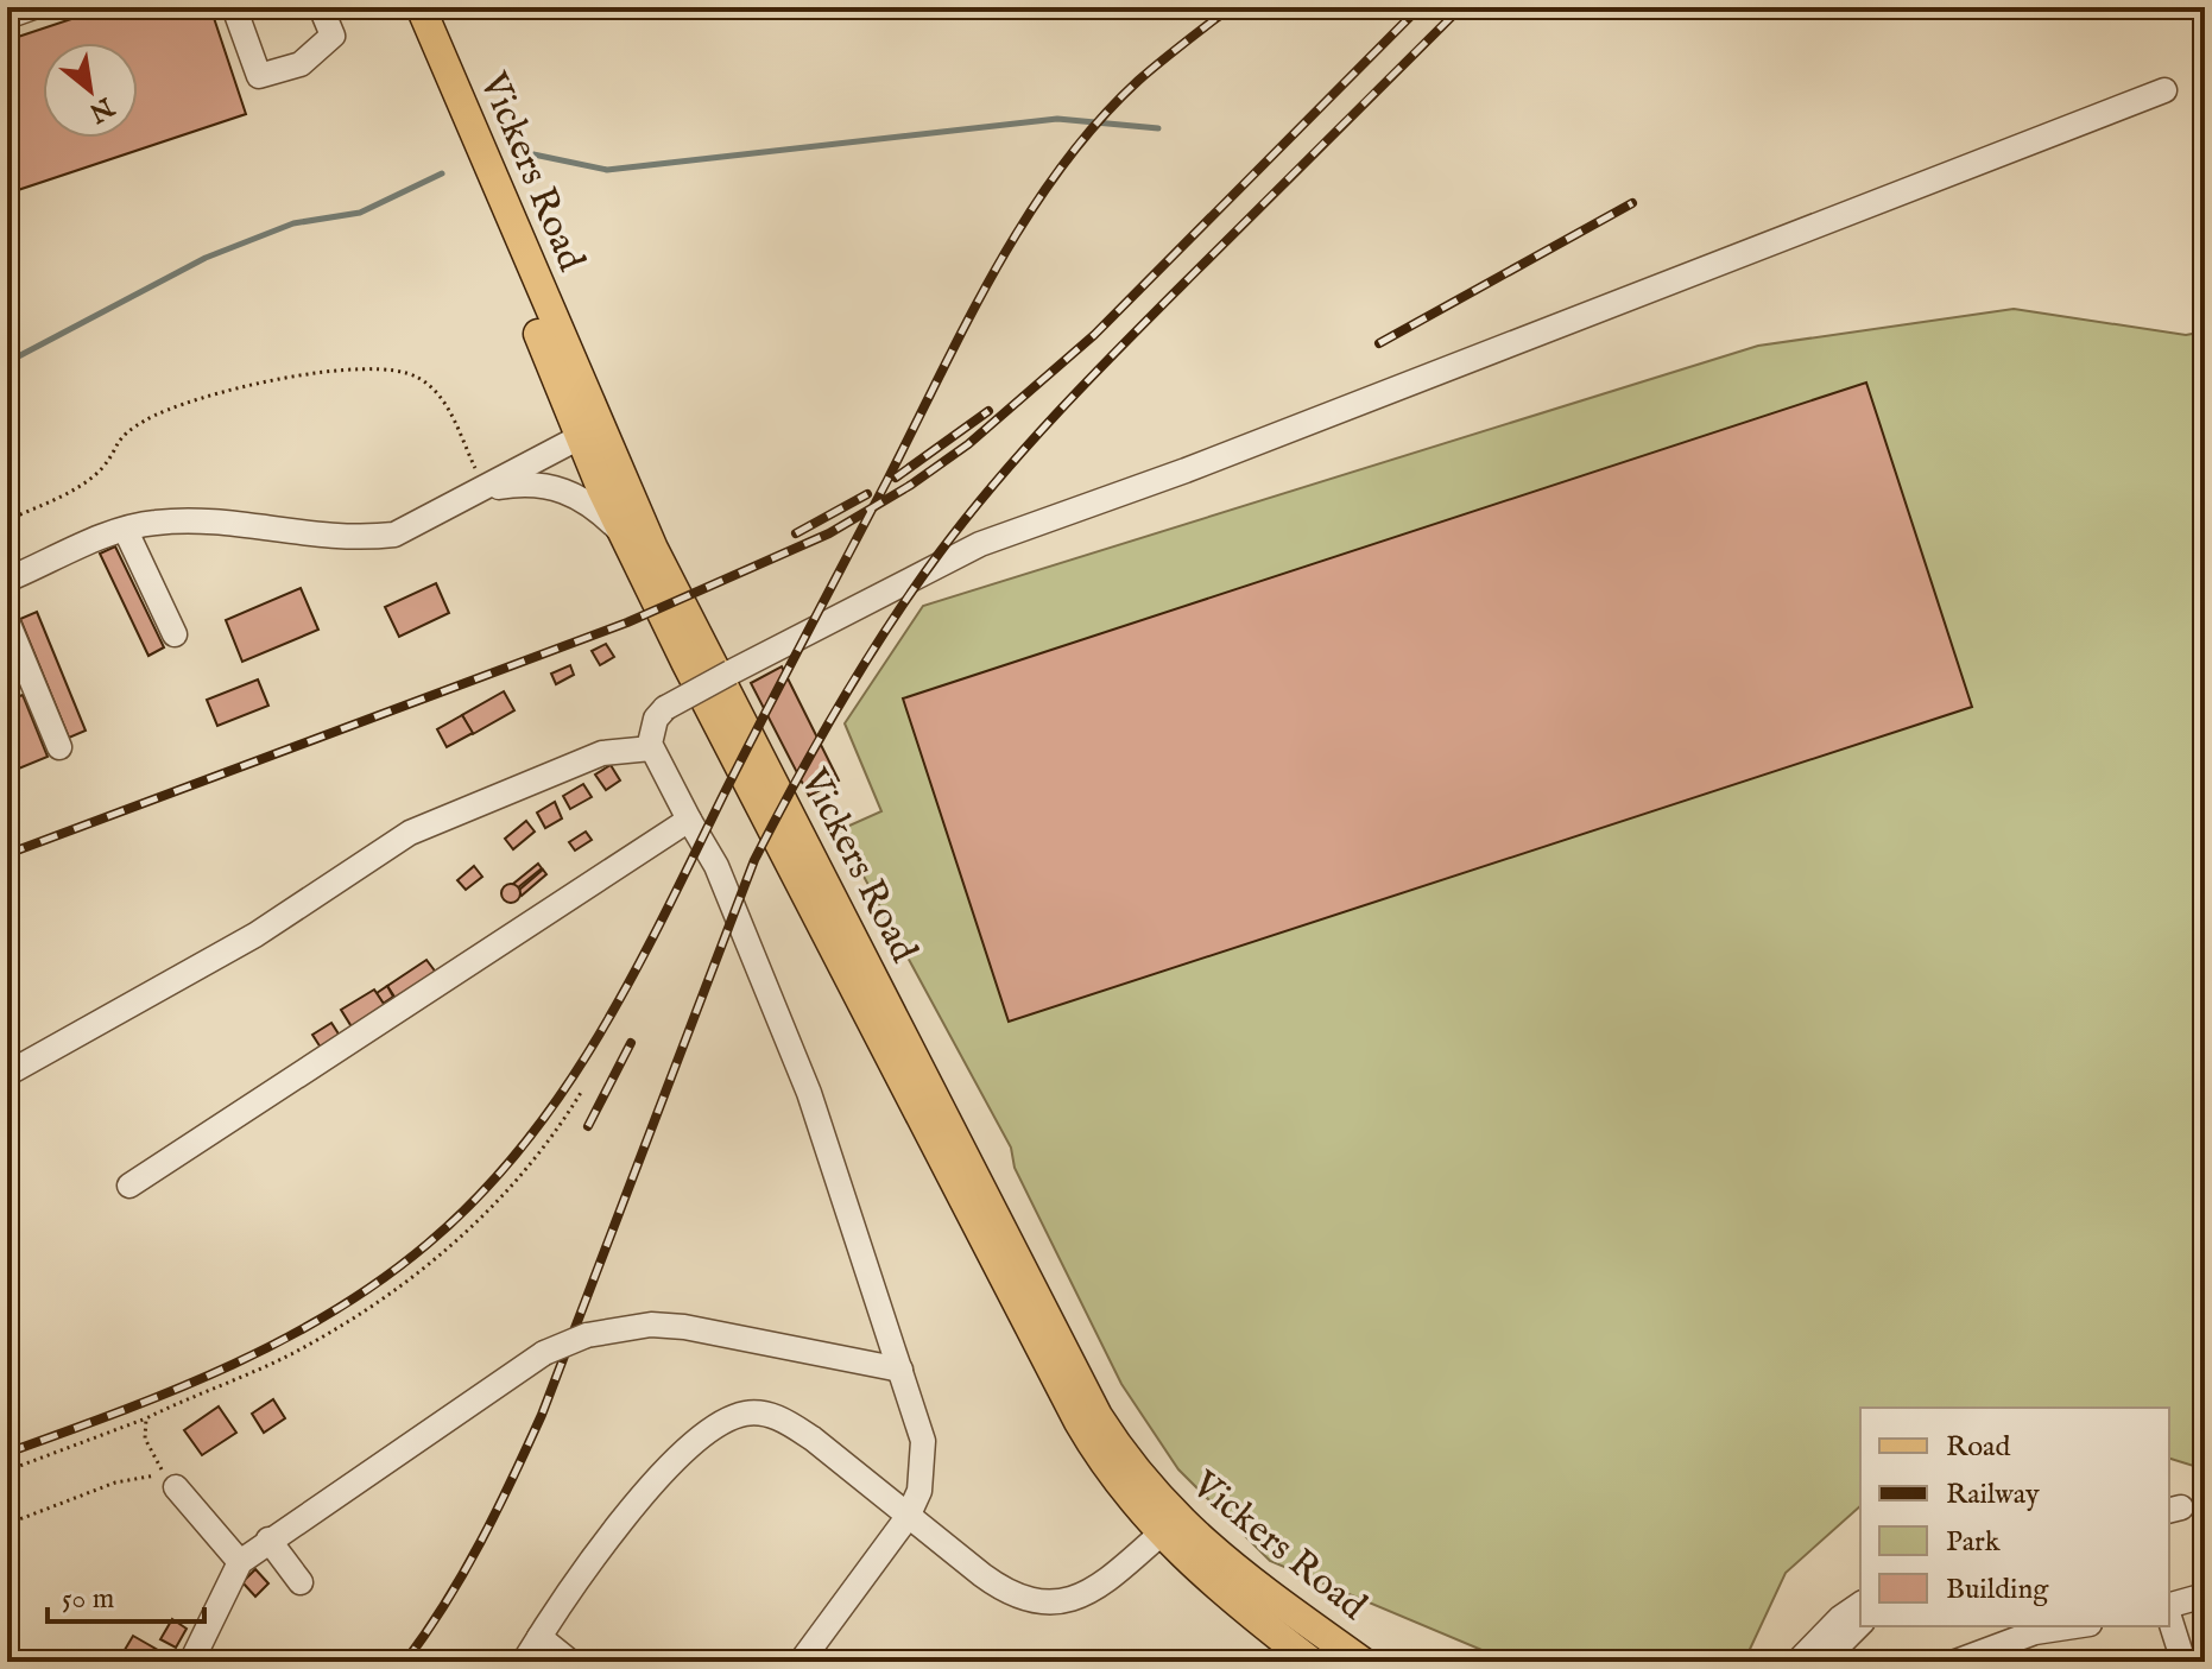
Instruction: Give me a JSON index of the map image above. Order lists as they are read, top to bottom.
{
  "streets": {
    "main road": ["Vickers Road"]
  },
  "legend": [
    "Road",
    "Railway",
    "Park",
    "Building"
  ],
  "scale_bar": "50 m",
  "north": "bottom right"
}
